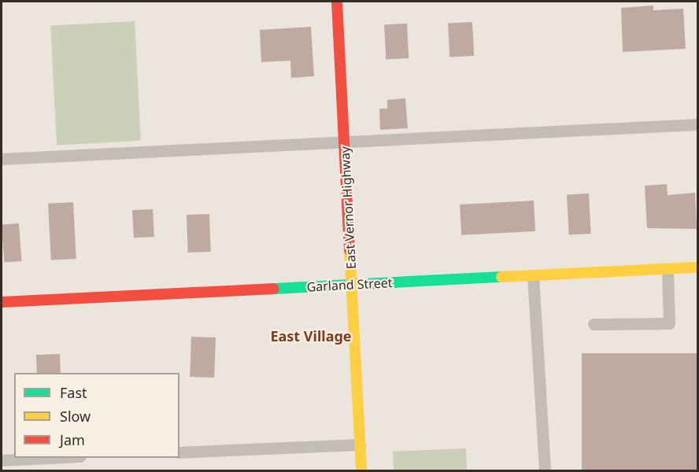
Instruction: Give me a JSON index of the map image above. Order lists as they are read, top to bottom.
{
  "streets": {
    "street": ["East Vernor Highway", "Garland Street"]
  },
  "crossings": [
    ["East Vernor Highway", "Garland Street"]
  ],
  "districts": ["East Village"],
  "legend": ["Fast", "Slow", "Jam"]
}
